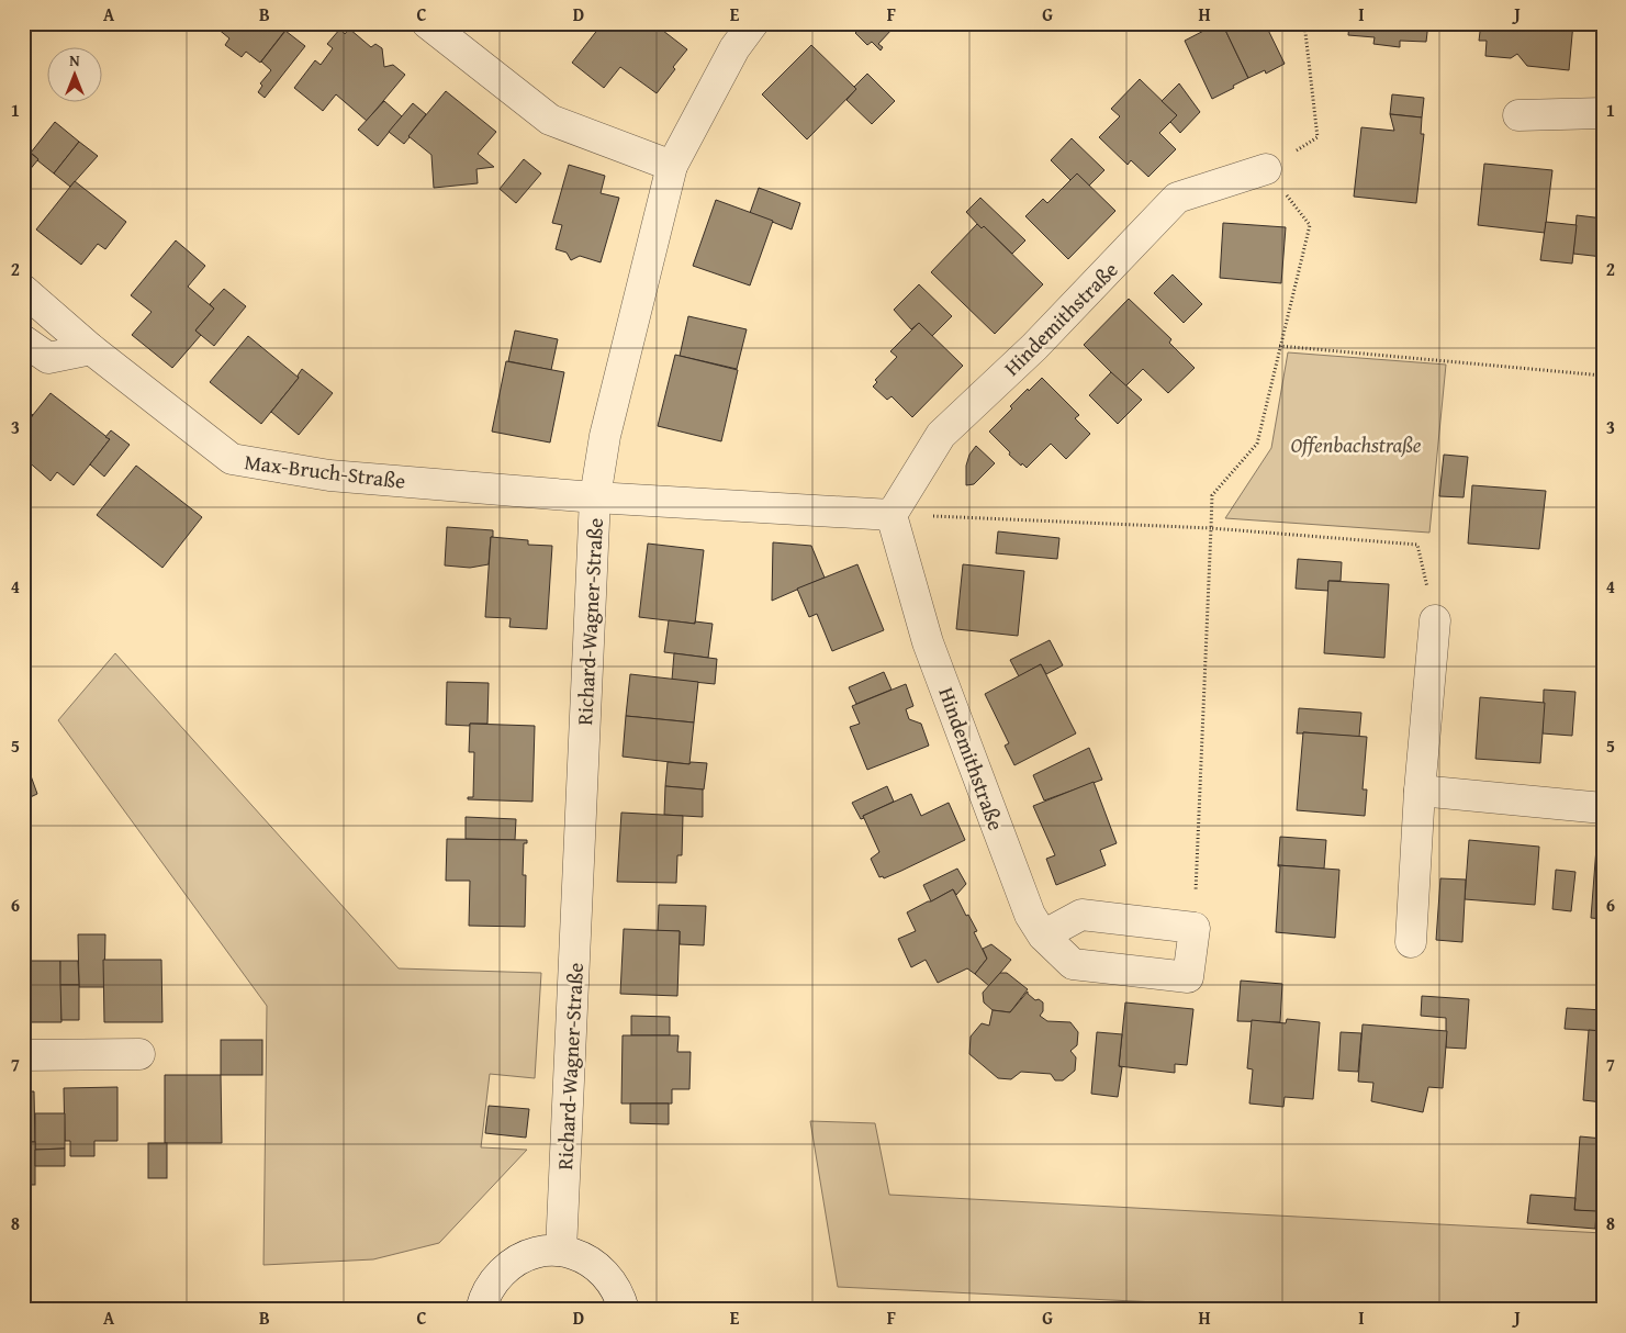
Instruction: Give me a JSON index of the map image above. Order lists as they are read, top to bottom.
{
  "streets": {
    "street": ["Hindemithstraße", "Max-Bruch-Straße", "Richard-Wagner-Straße"]
  },
  "crossings": [
    ["Max-Bruch-Straße", "Richard-Wagner-Straße"]
  ],
  "parks": ["Offenbachstraße"],
  "north": "top",
  "grid": {
    "columns": [
      "A",
      "B",
      "C",
      "D",
      "E",
      "F",
      "G",
      "H",
      "I",
      "J"
    ],
    "rows": [
      "1",
      "2",
      "3",
      "4",
      "5",
      "6",
      "7",
      "8"
    ]
  }
}
